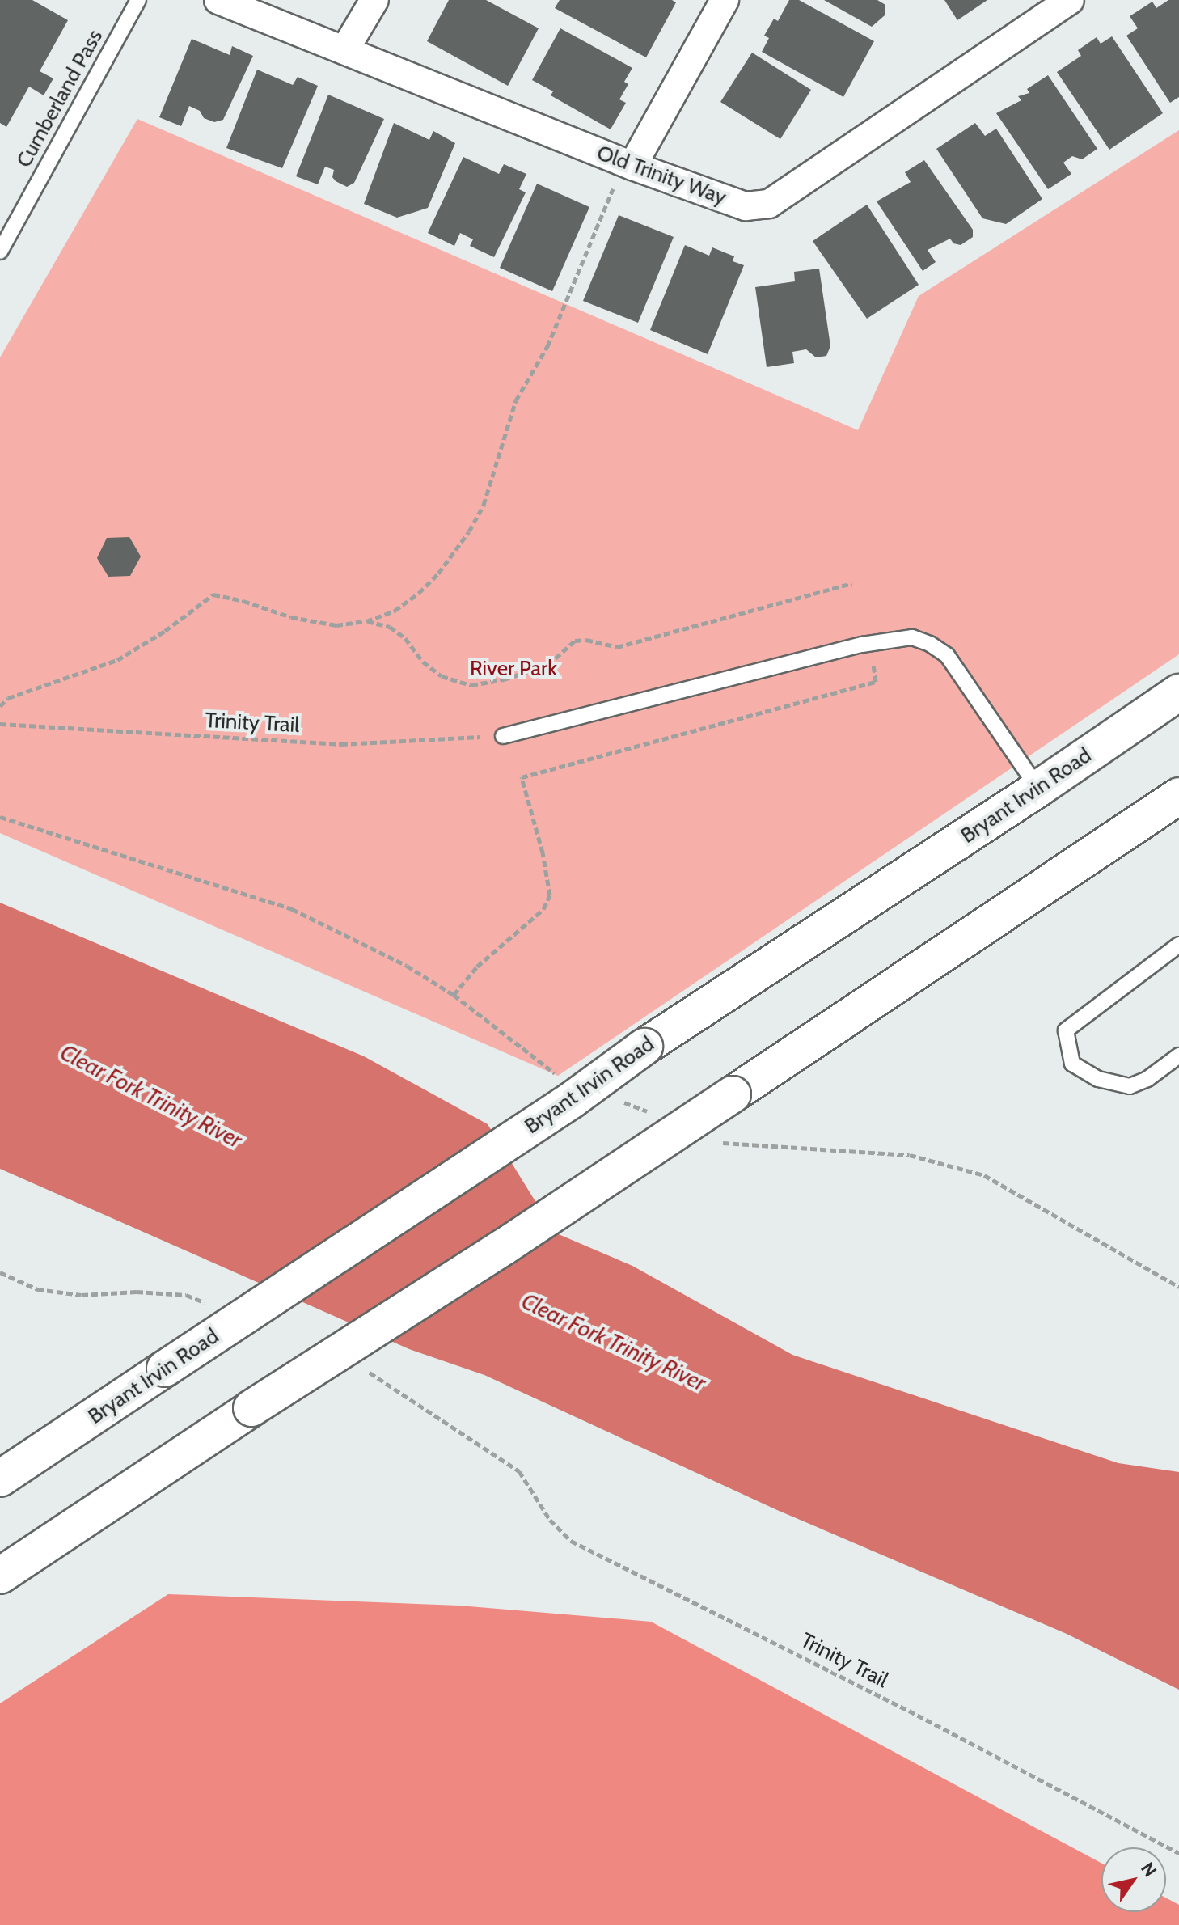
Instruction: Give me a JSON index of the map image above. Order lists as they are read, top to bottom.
{
  "streets": {
    "main road": ["Bryant Irvin Road"],
    "street": ["Old Trinity Way"],
    "lane": ["Cumberland Pass"],
    "path": ["Trinity Trail"]
  },
  "water": ["Clear Fork Trinity River"],
  "parks": ["River Park"],
  "north": "top right"
}
